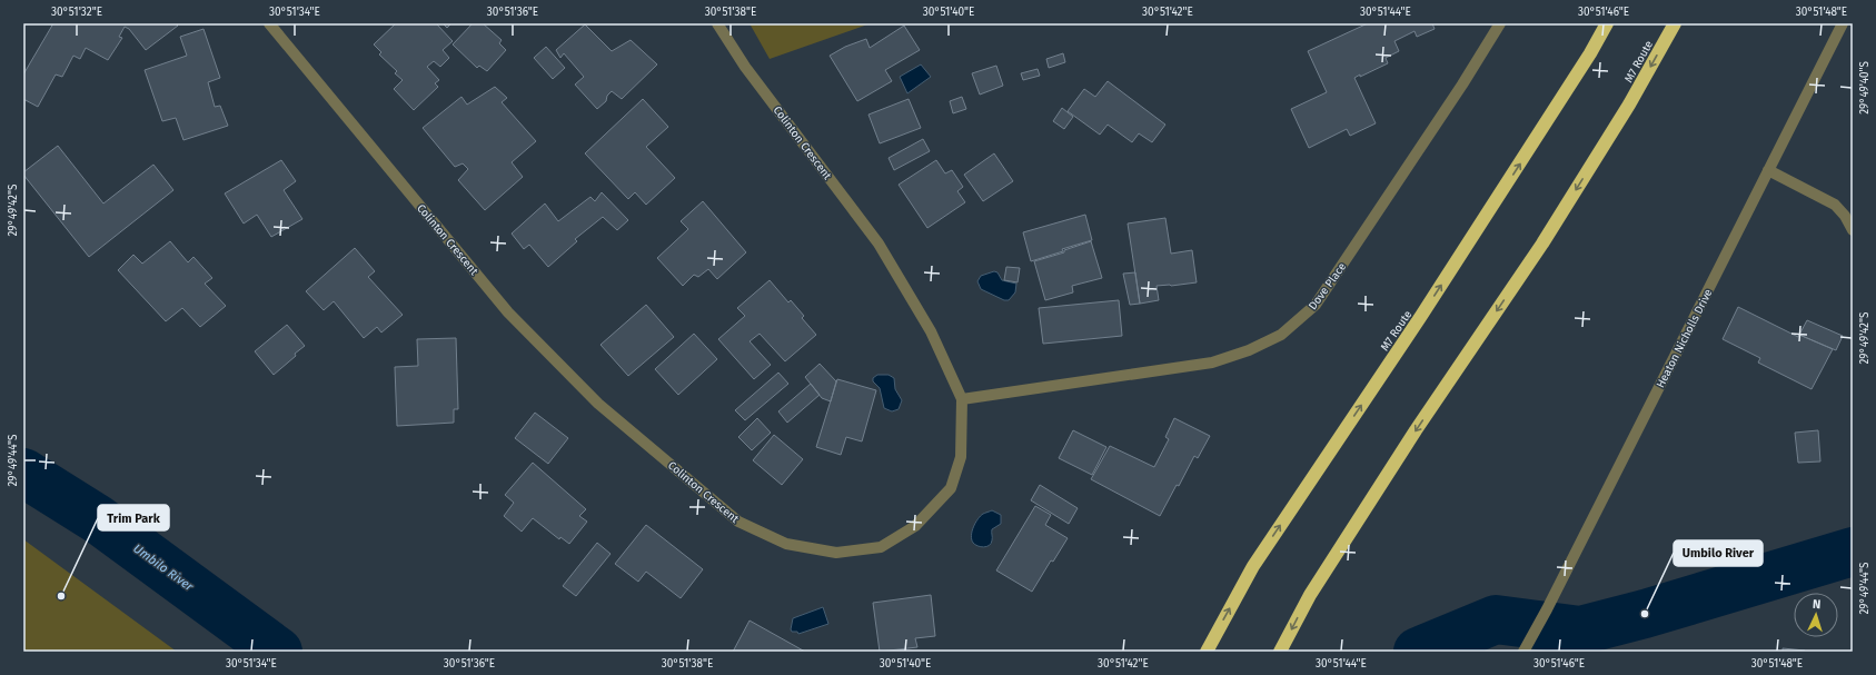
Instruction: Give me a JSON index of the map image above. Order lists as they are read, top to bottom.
{
  "streets": {
    "highway": ["M7 Route"],
    "street": ["Colinton Crescent", "Dove Place", "Heaton Nicholls Drive"]
  },
  "crossings": [
    ["Colinton Crescent", "Dove Place"]
  ],
  "water": ["Umbilo River"],
  "places": ["Trim Park", "Umbilo River"],
  "north": "top",
  "coordinates": [
    "30°51'32\"E",
    "30°51'34\"E",
    "30°51'36\"E",
    "30°51'38\"E",
    "30°51'40\"E",
    "30°51'42\"E",
    "30°51'44\"E",
    "30°51'46\"E",
    "30°51'48\"E",
    "29°49'40\"S",
    "29°49'42\"S",
    "29°49'44\"S"
  ]
}
